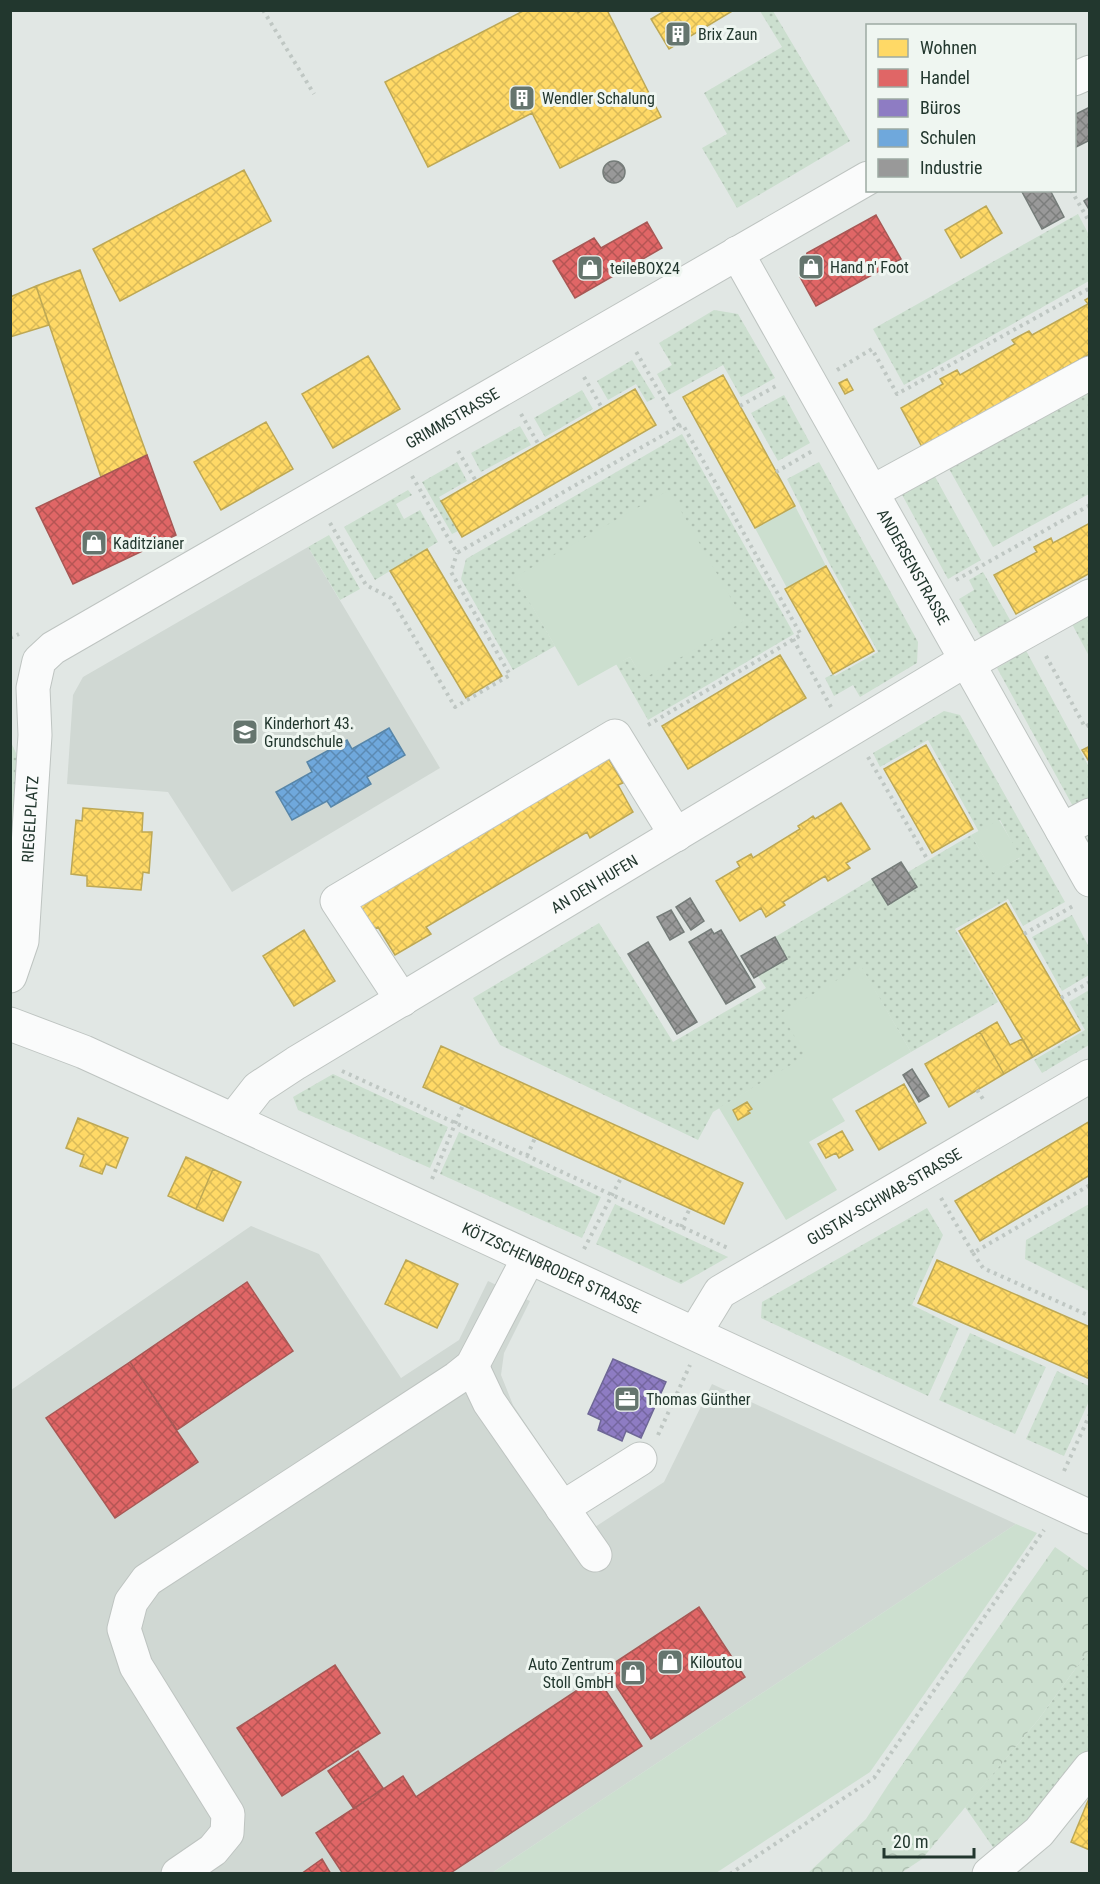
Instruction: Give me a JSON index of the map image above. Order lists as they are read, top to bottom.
{
  "streets": {
    "street": [
      "GRIMMSTRASSE",
      "ANDERSENSTRASSE",
      "RIEGELPLATZ",
      "AN DEN HUFEN",
      "GUSTAV-SCHWAB-STRASSE",
      "KÖTZSCHENBRODER STRASSE"
    ]
  },
  "crossings": [
    ["GRIMMSTRASSE", "ANDERSENSTRASSE"],
    ["GRIMMSTRASSE", "RIEGELPLATZ"],
    ["ANDERSENSTRASSE", "AN DEN HUFEN"],
    ["AN DEN HUFEN", "KÖTZSCHENBRODER STRASSE"],
    ["GUSTAV-SCHWAB-STRASSE", "KÖTZSCHENBRODER STRASSE"]
  ],
  "places": {
    "building": ["Brix Zaun", "Wendler Schalung"],
    "shop": [
      "Hand n' Foot",
      "teileBOX24",
      "Kaditzianer",
      "Kiloutou",
      "Auto Zentrum Stoll GmbH"
    ],
    "school or university": ["Kinderhort 43. Grundschule"],
    "office": ["Thomas Günther"]
  },
  "legend": [
    "Wohnen",
    "Handel",
    "Büros",
    "Schulen",
    "Industrie"
  ],
  "scale_bar": "20 m"
}
